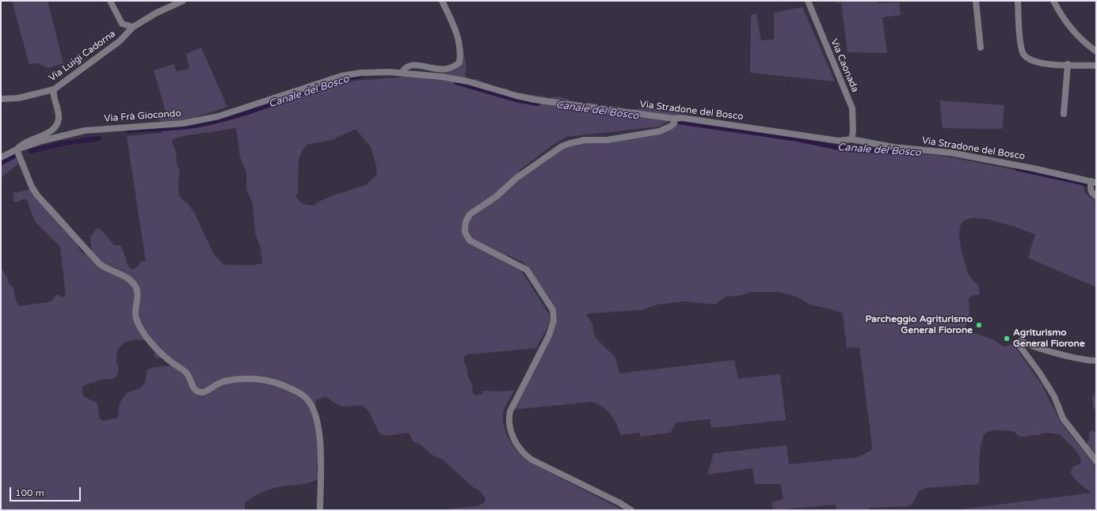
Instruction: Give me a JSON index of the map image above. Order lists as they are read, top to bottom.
{
  "streets": {
    "street": [
      "Via Luigi Cadorna",
      "Via Caonada",
      "Via Stradone del Bosco",
      "Via Frà Giocondo"
    ]
  },
  "crossings": [
    ["Via Caonada", "Via Stradone del Bosco"],
    ["Via Stradone del Bosco", "Via Frà Giocondo"]
  ],
  "water": ["Canale del Bosco"],
  "places": ["Parcheggio Agriturismo General Fiorone", "Agriturismo General Fiorone"],
  "scale_bar": "100 m"
}
